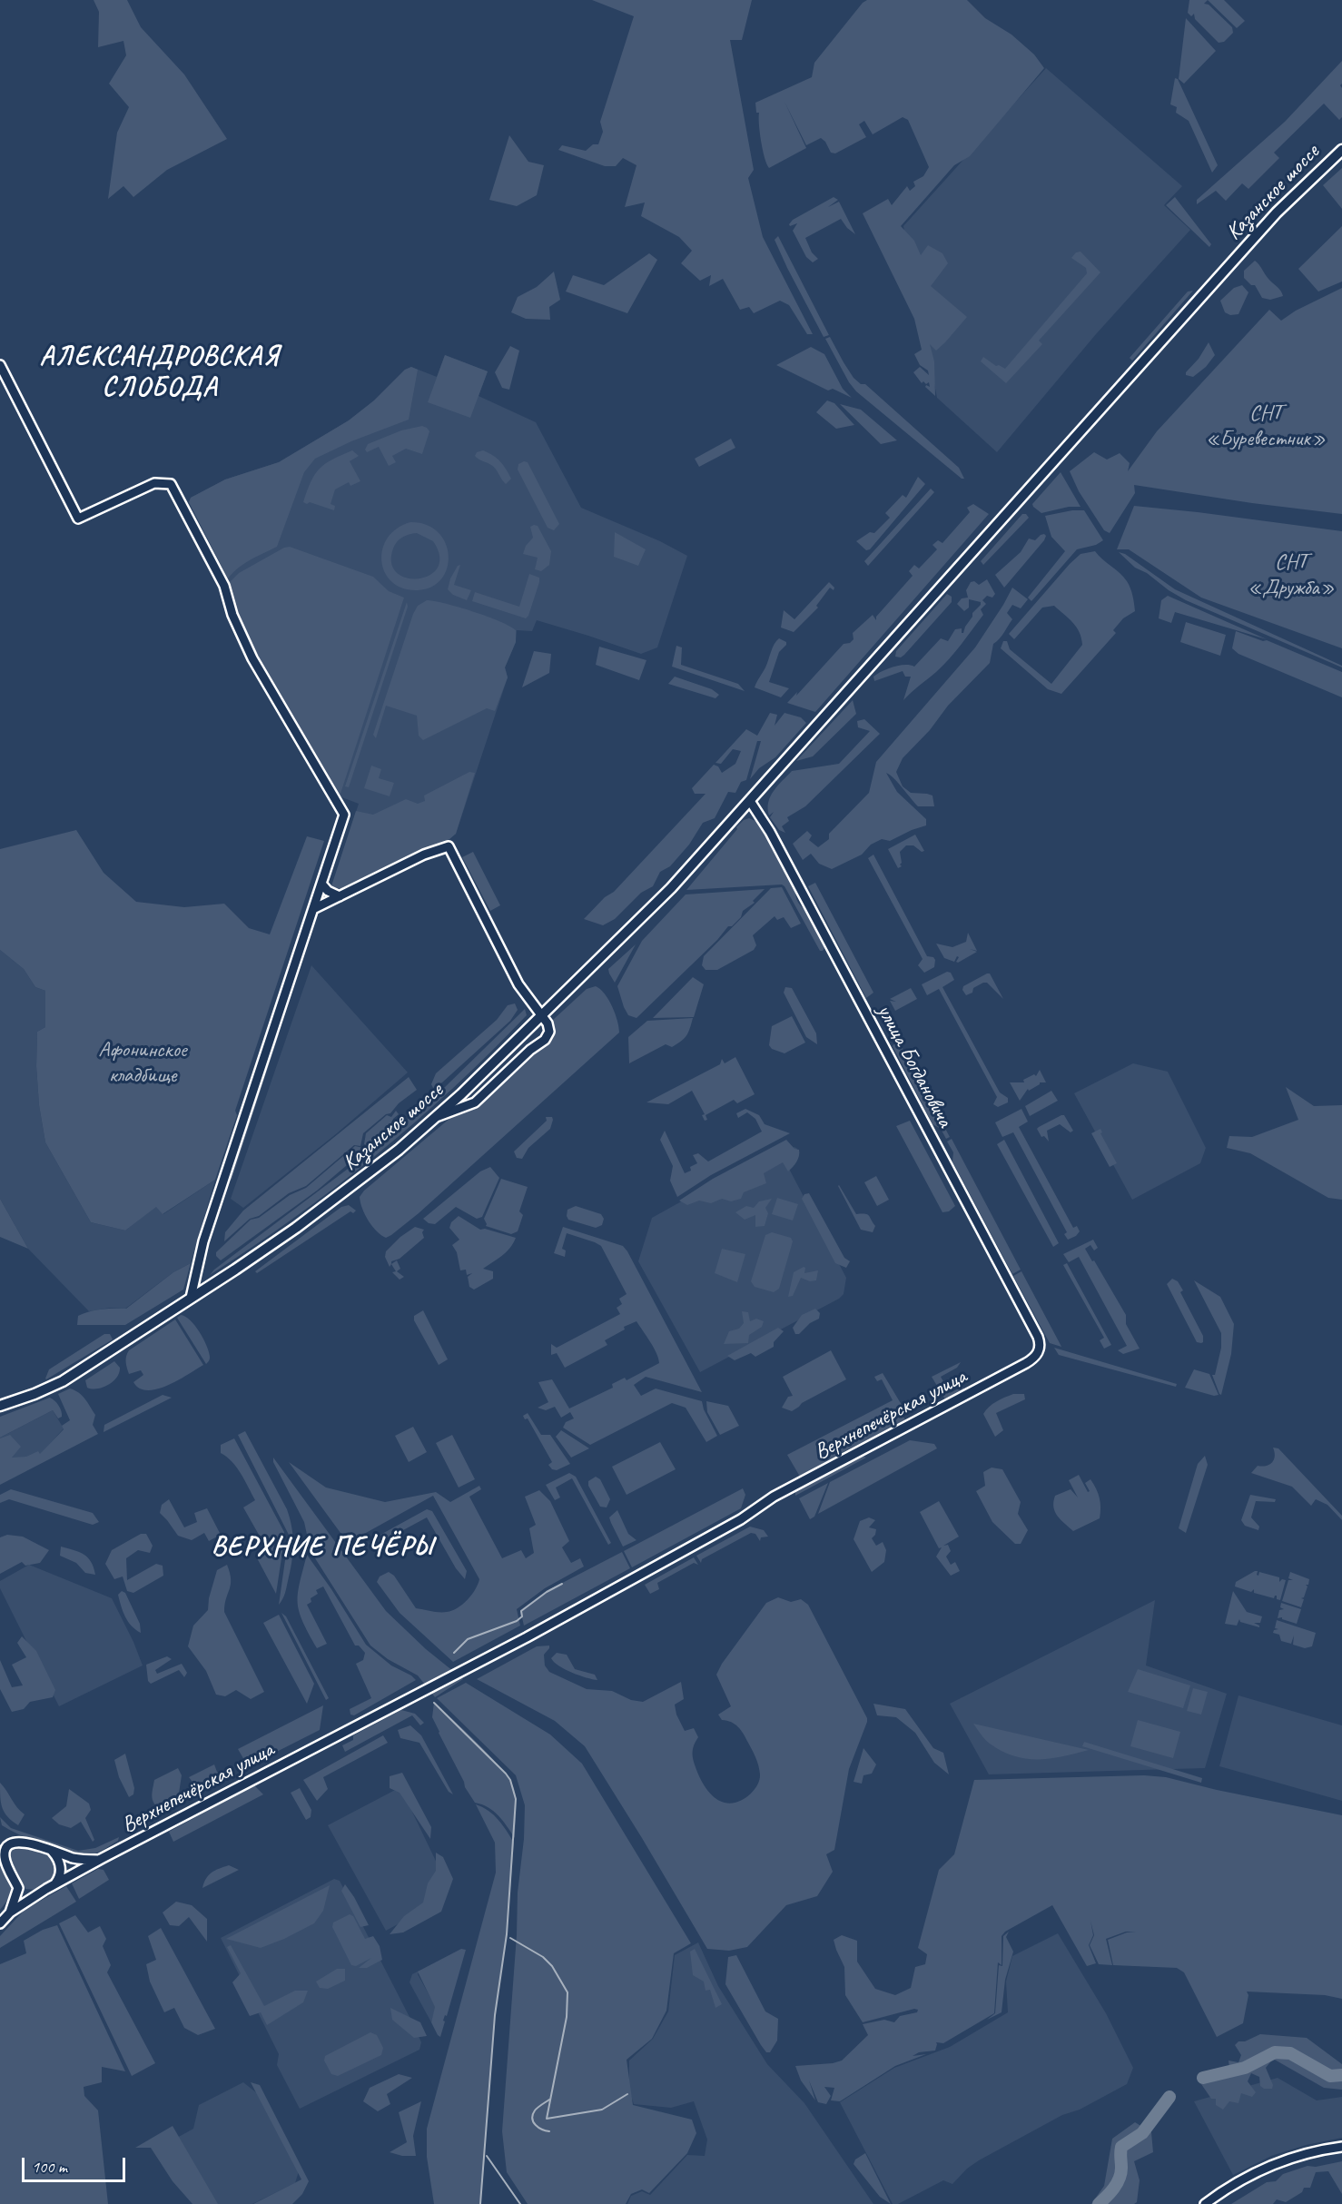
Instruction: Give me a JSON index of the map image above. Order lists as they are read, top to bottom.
{
  "streets": {
    "main road": ["Казанское шоссе"],
    "street": ["улица Богдановича", "Верхнепечёрская улица"]
  },
  "crossings": [
    ["Казанское шоссе", "улица Богдановича"],
    ["улица Богдановича", "Верхнепечёрская улица"]
  ],
  "districts": ["АЛЕКСАНДРОВСКАЯ СЛОБОДА", "ВЕРХНИЕ ПЕЧЁРЫ"],
  "parks": ["СНТ «Буревестник»", "СНТ «Дружба»", "Афонинское кладбище"],
  "scale_bar": "100 m"
}
